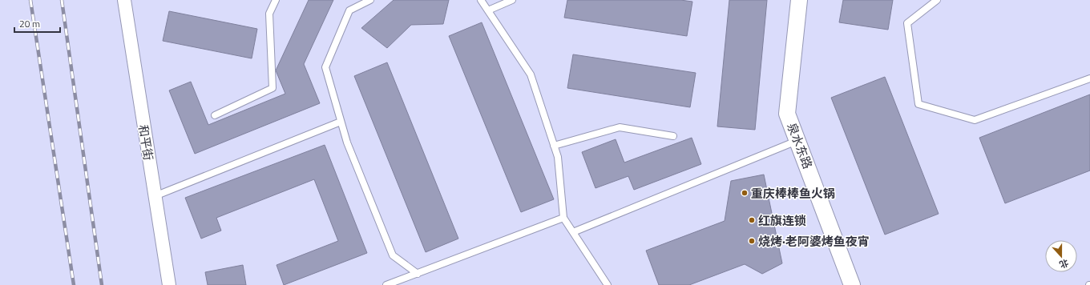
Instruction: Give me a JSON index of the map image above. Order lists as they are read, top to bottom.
{
  "streets": {
    "street": ["和平街", "泉水东路"]
  },
  "places": ["重庆棒棒鱼火锅", "红旗连锁", "烧烤·老阿婆烤鱼夜宵"],
  "scale_bar": "20 m",
  "north": "bottom"
}
